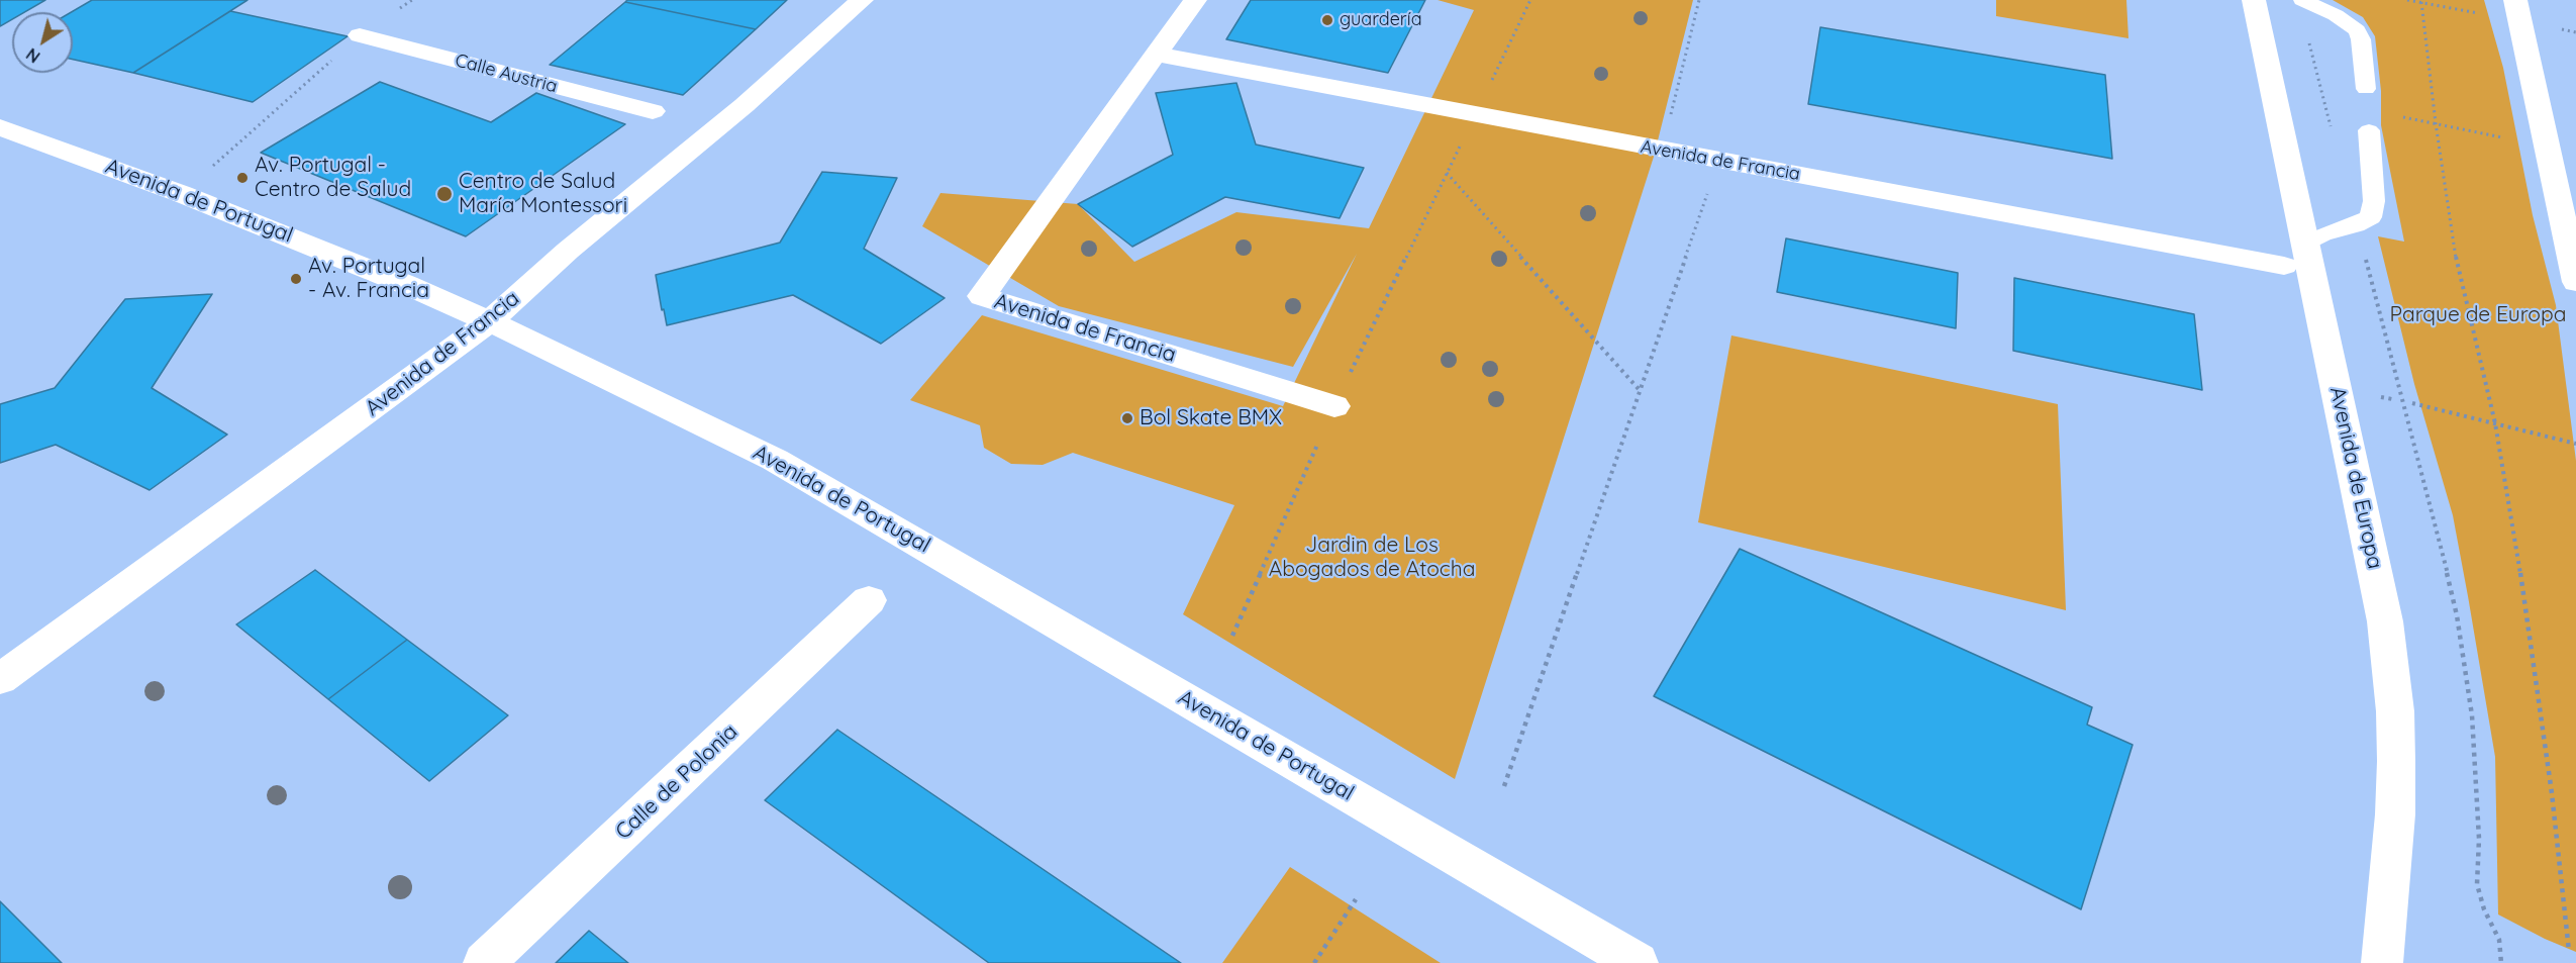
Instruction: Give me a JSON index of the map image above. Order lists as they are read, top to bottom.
{
  "streets": {
    "street": [
      "Calle Austria",
      "Avenida de Francia",
      "Avenida de Portugal",
      "Avenida de Europa",
      "Calle de Polonia"
    ]
  },
  "crossings": [
    ["Avenida de Francia", "Avenida de Portugal"],
    ["Avenida de Francia", "Avenida de Europa"]
  ],
  "parks": ["Parque de Europa", "Jardin de Los Abogados de Atocha"],
  "places": [
    "guardería",
    "Av. Portugal - Centro de Salud",
    "Centro de Salud María Montessori",
    "Av. Portugal - Av. Francia",
    "Bol Skate BMX"
  ],
  "north": "bottom left"
}
